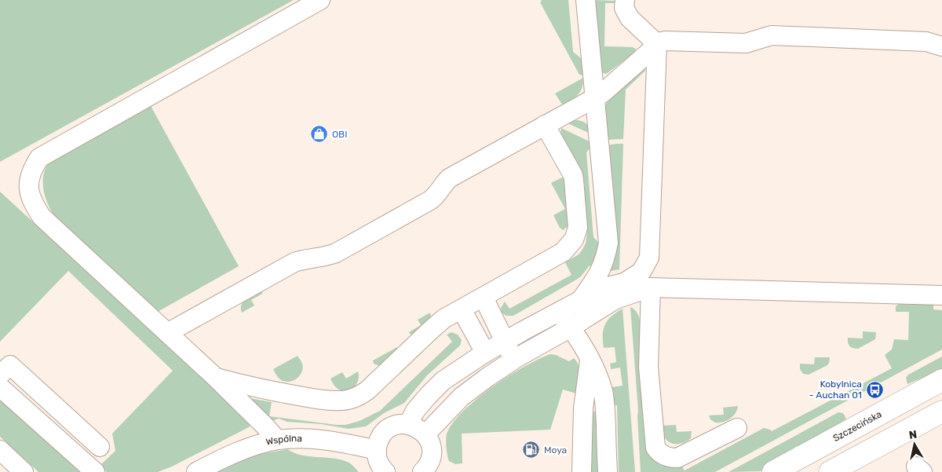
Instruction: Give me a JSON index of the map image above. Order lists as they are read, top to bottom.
{
  "streets": {
    "main road": ["Szczecińska"],
    "street": ["Wspólna"]
  },
  "places": {
    "shop": ["OBI"],
    "bus stop": ["Kobylnica - Auchan 01"],
    "fuel station": ["Moya"]
  },
  "north": "top"
}
